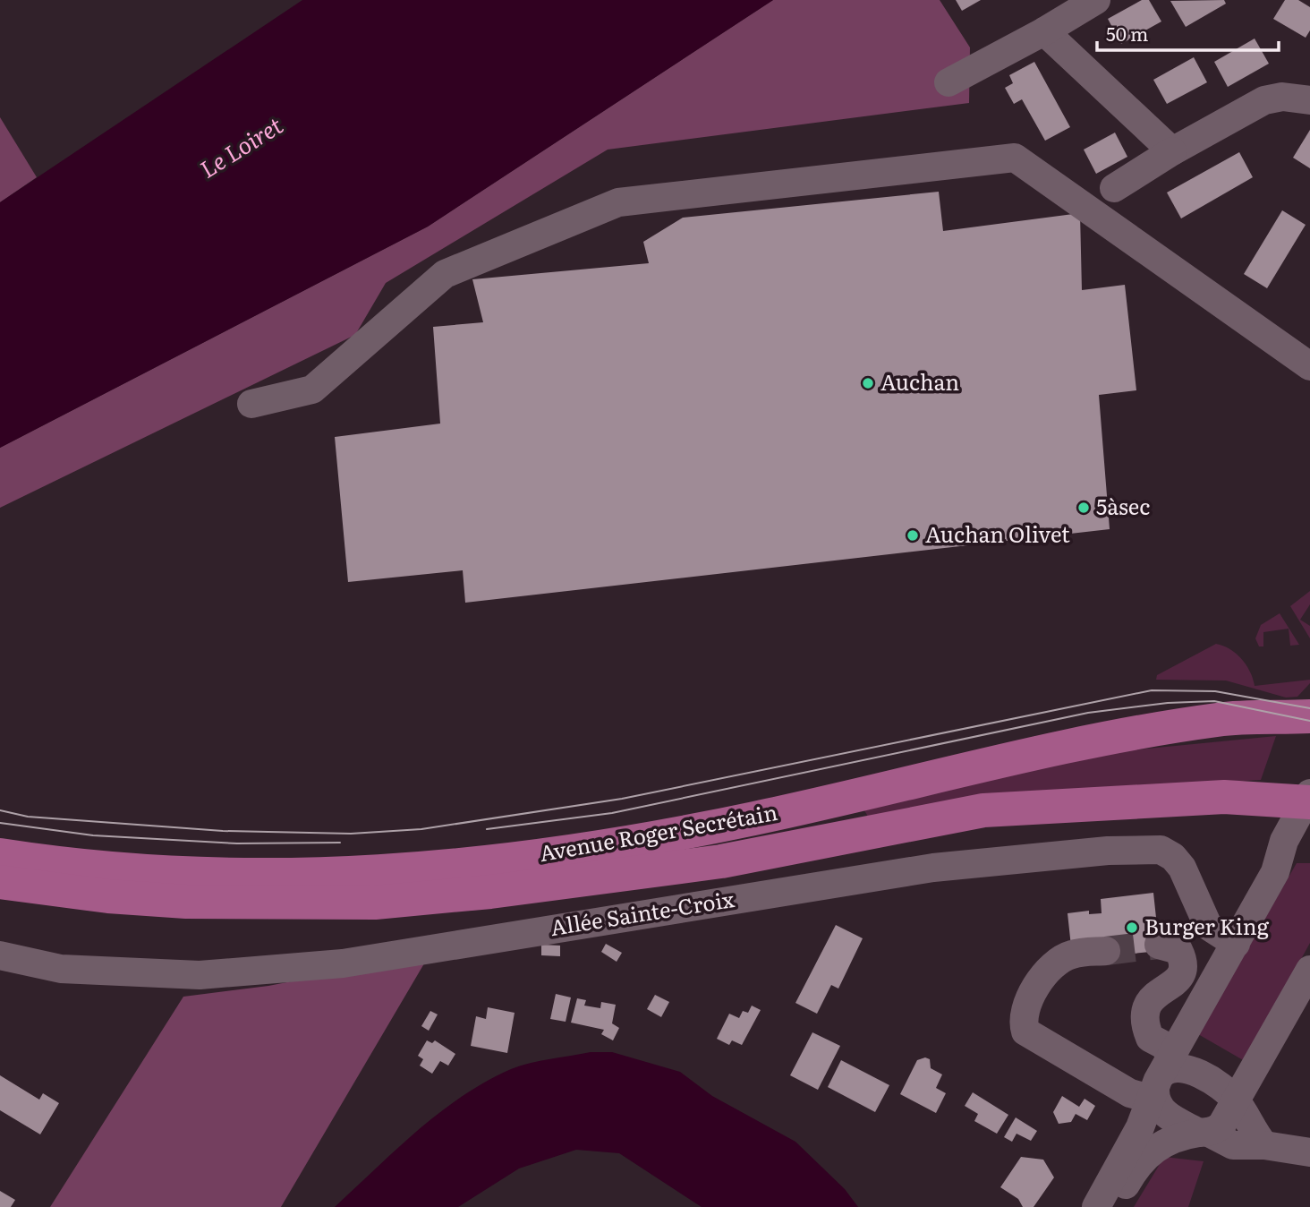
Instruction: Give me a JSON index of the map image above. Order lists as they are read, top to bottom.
{
  "streets": {
    "main road": ["Avenue Roger Secrétain"],
    "street": ["Allée Sainte-Croix"]
  },
  "water": ["Le Loiret"],
  "places": [
    "Auchan",
    "5àsec",
    "Auchan Olivet",
    "Burger King"
  ],
  "scale_bar": "50 m"
}
